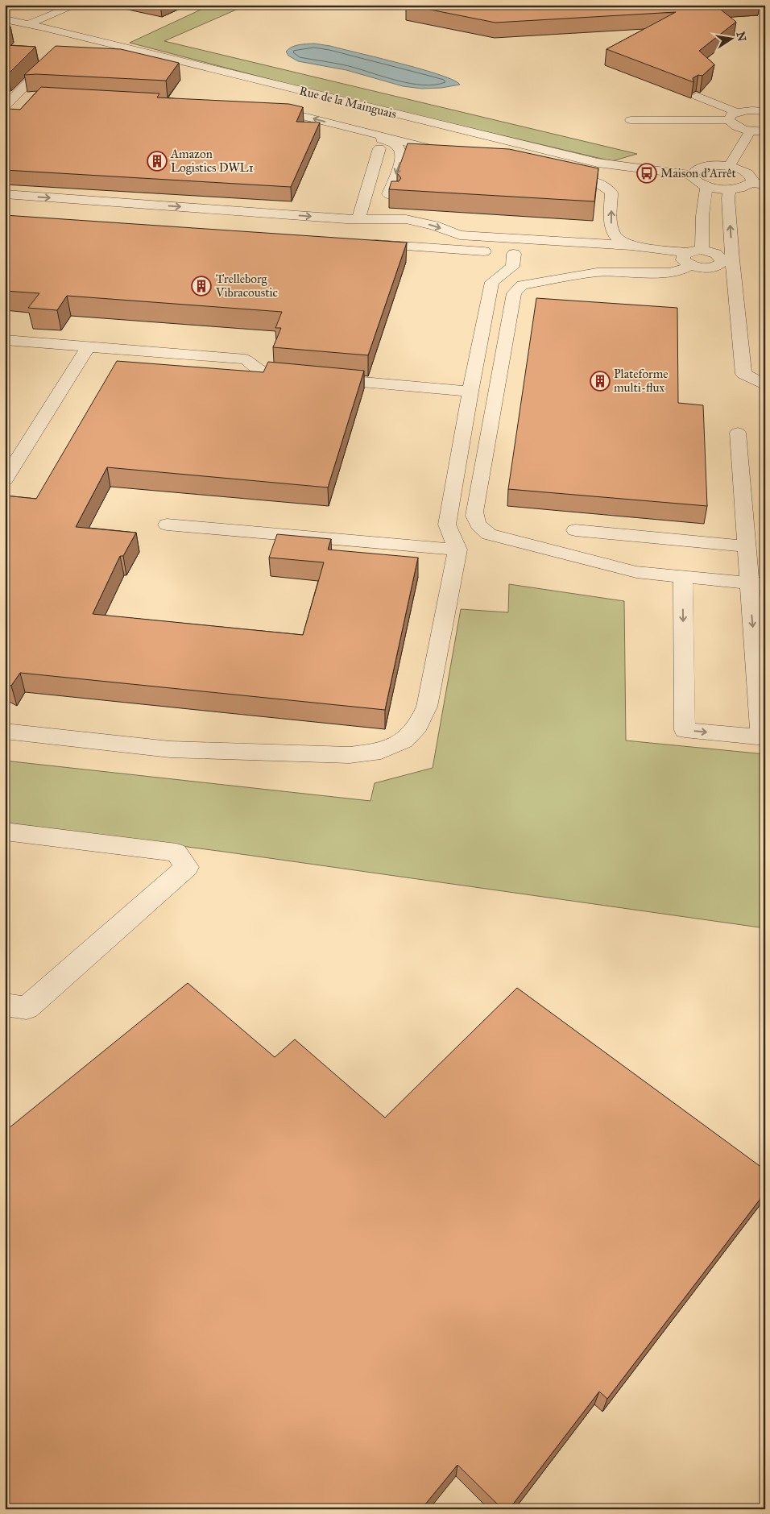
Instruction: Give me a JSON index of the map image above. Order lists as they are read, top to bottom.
{
  "streets": {
    "street": ["Rue de la Mainguais"]
  },
  "places": {
    "building": ["Amazon Logistics DWL1", "Trelleborg Vibracoustic", "Plateforme multi-flux"],
    "bus stop": ["Maison d'Arrêt"]
  },
  "north": "right"
}
